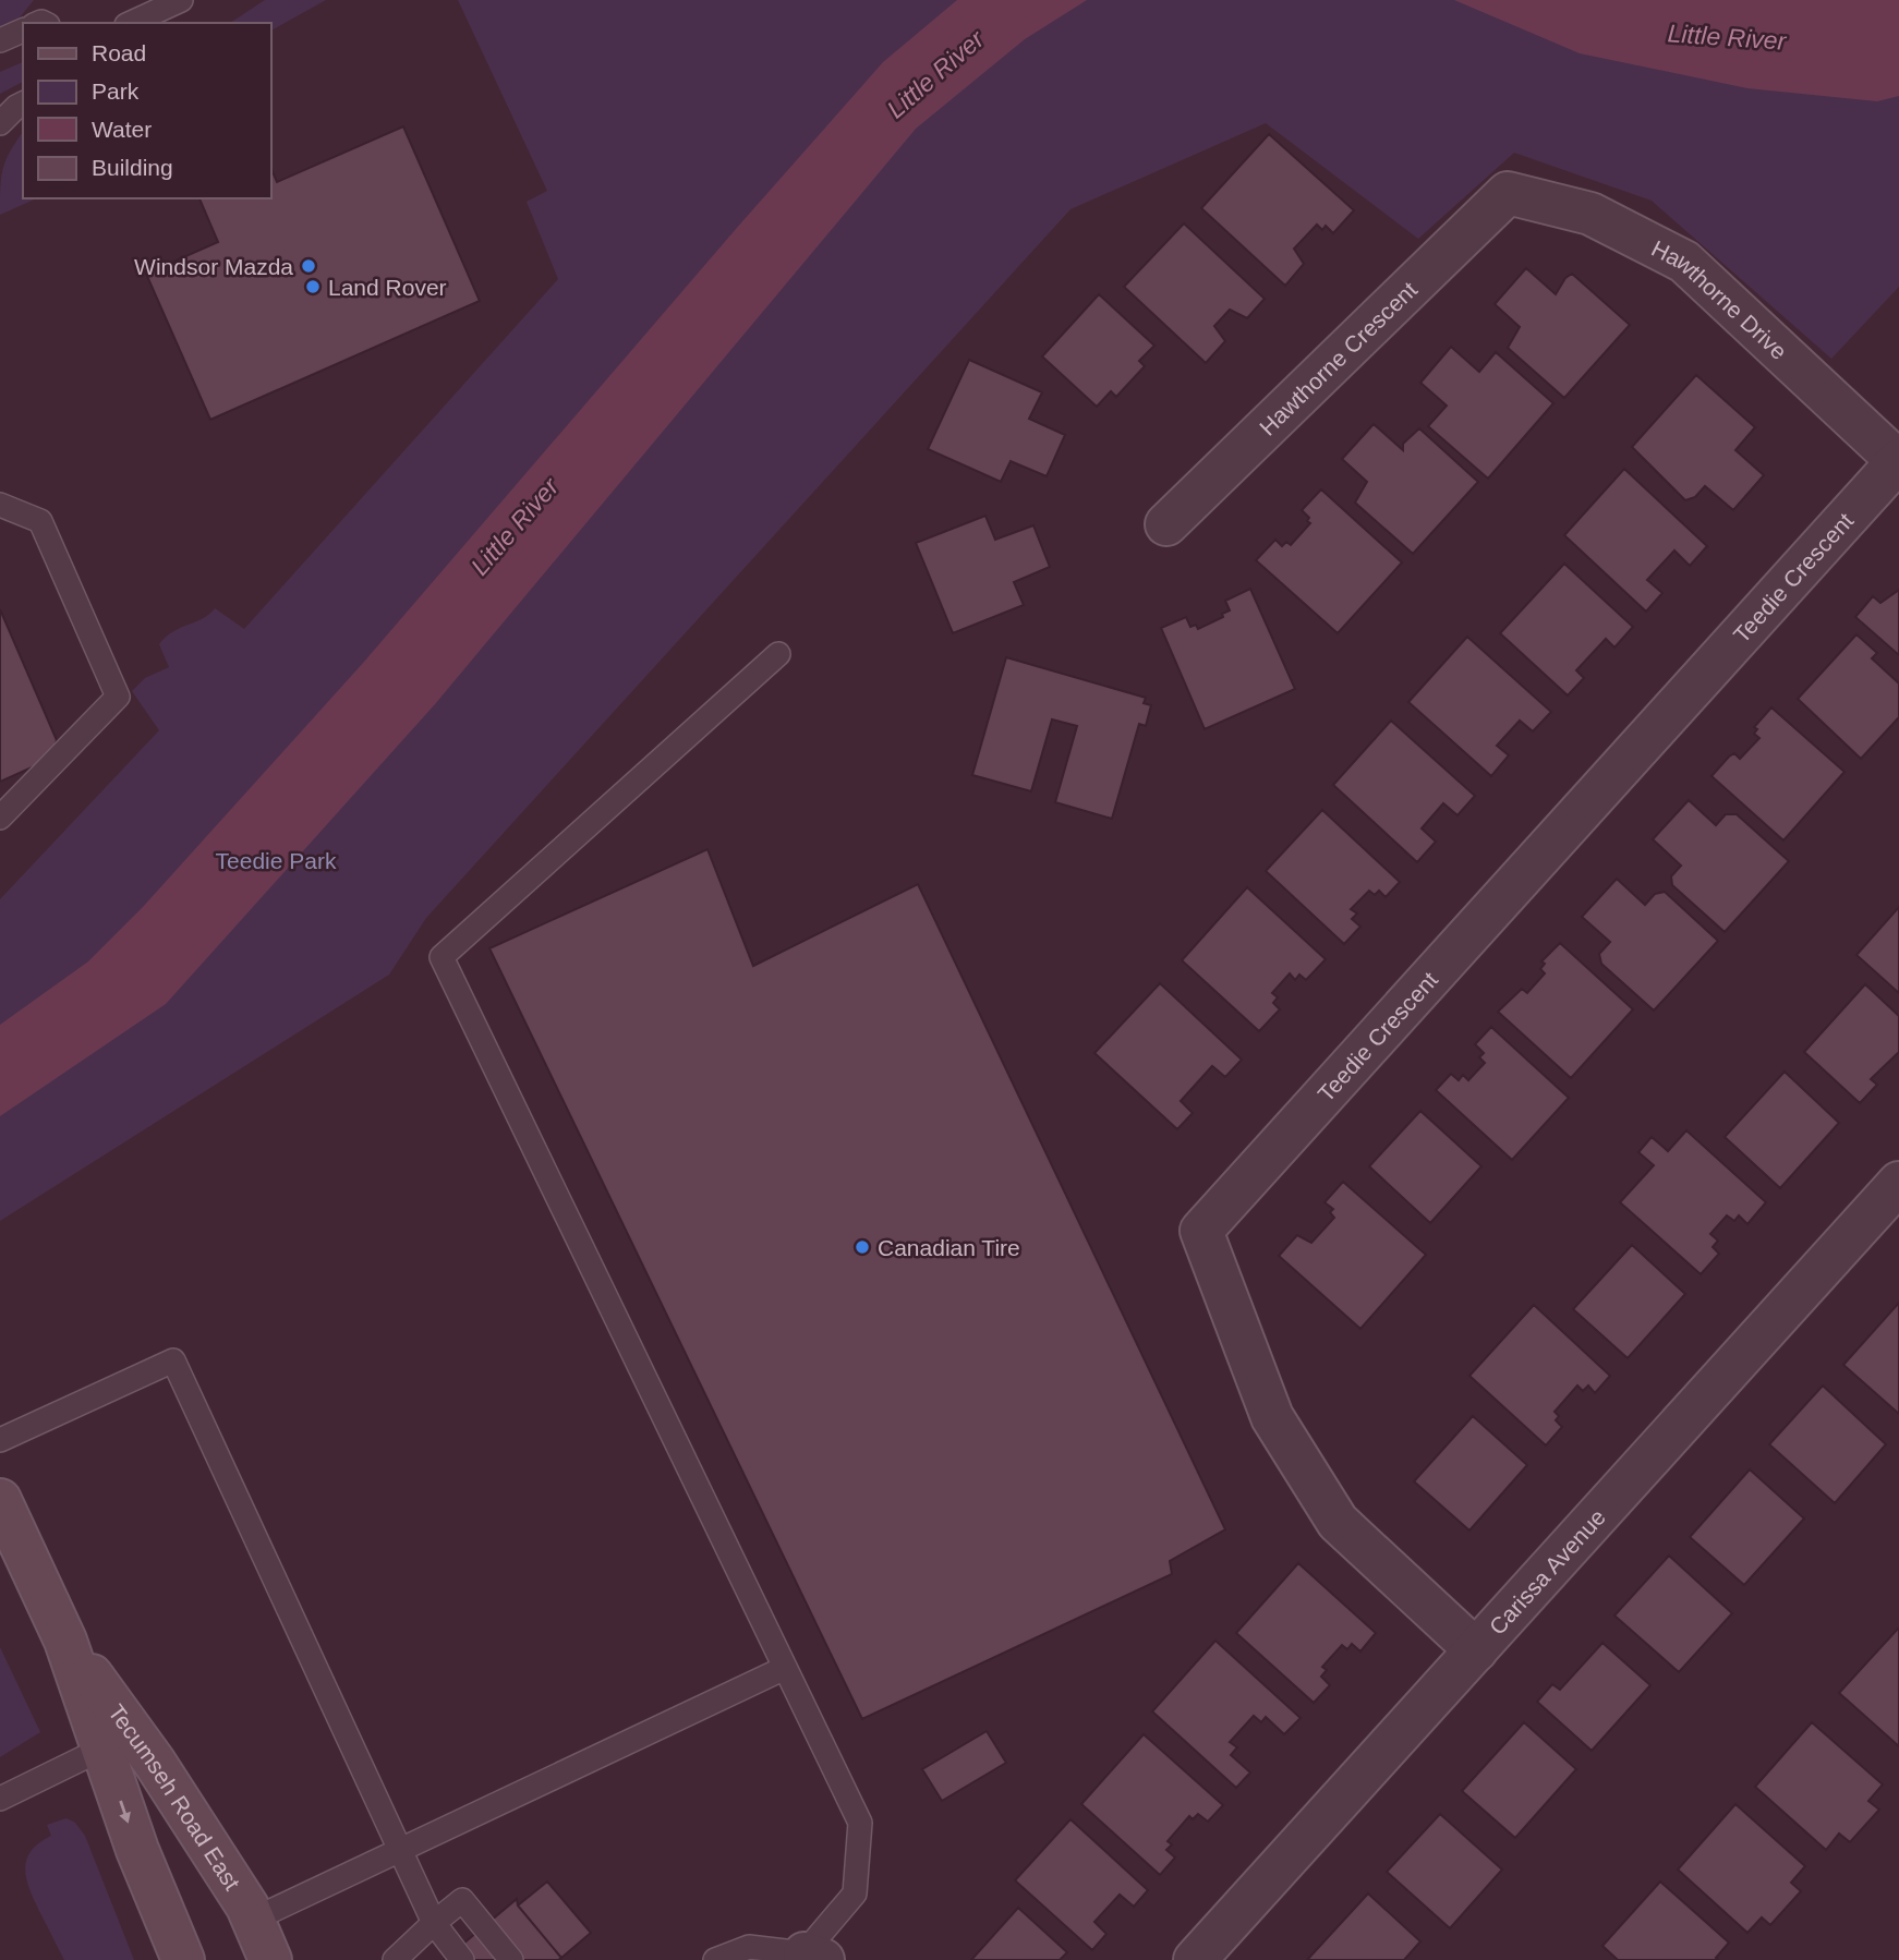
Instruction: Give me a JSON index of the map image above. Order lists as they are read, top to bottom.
{
  "streets": {
    "main road": ["Tecumseh Road East"],
    "street": [
      "Hawthorne Drive",
      "Hawthorne Crescent",
      "Teedie Crescent",
      "Carissa Avenue"
    ]
  },
  "crossings": [
    ["Hawthorne Drive", "Hawthorne Crescent"],
    ["Hawthorne Drive", "Teedie Crescent"],
    ["Teedie Crescent", "Carissa Avenue"]
  ],
  "water": ["Little River"],
  "parks": ["Teedie Park"],
  "places": ["Windsor Mazda", "Land Rover", "Canadian Tire"],
  "legend": [
    "Road",
    "Park",
    "Water",
    "Building"
  ]
}
